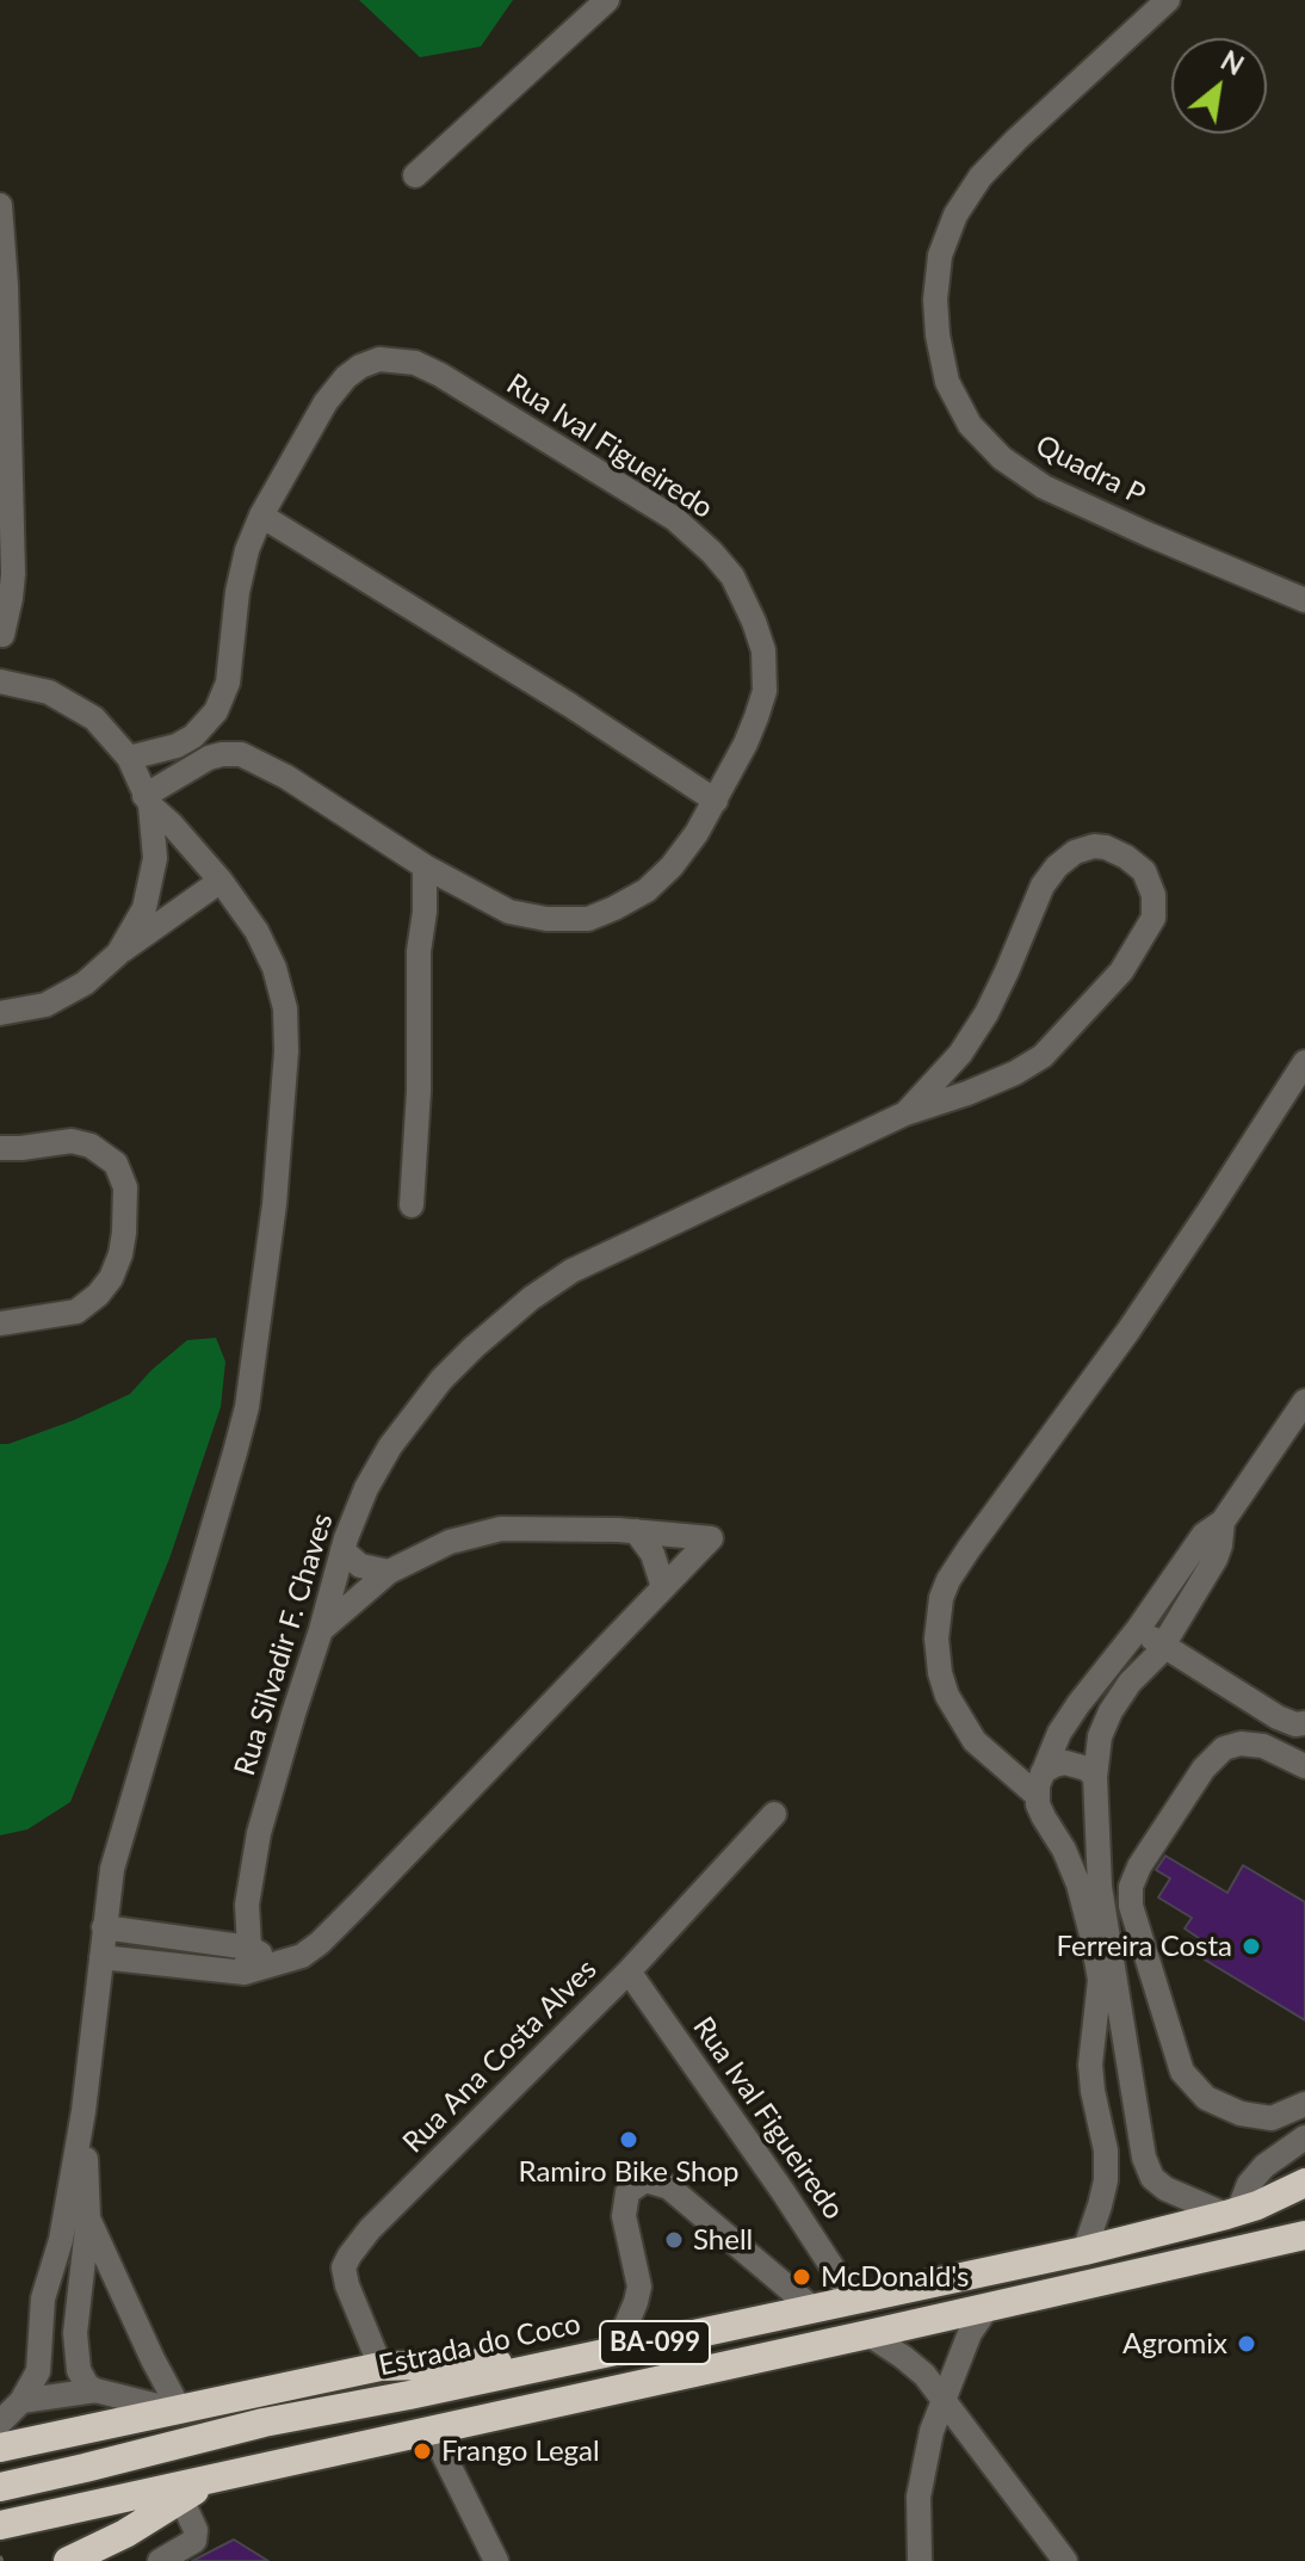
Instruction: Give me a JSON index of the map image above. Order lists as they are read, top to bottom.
{
  "streets": {
    "highway": ["BA-099", "Estrada do Coco"],
    "street": [
      "Rua Ival Figueiredo",
      "Quadra P",
      "Rua Silvadir F. Chaves",
      "Rua Ana Costa Alves"
    ]
  },
  "crossings": [
    ["Rua Ival Figueiredo", "Rua Ana Costa Alves"],
    ["Rua Ival Figueiredo", "Estrada do Coco"]
  ],
  "places": [
    "Ferreira Costa",
    "Ramiro Bike Shop",
    "Shell",
    "McDonald's",
    "Agromix",
    "Frango Legal"
  ],
  "north": "top right"
}
